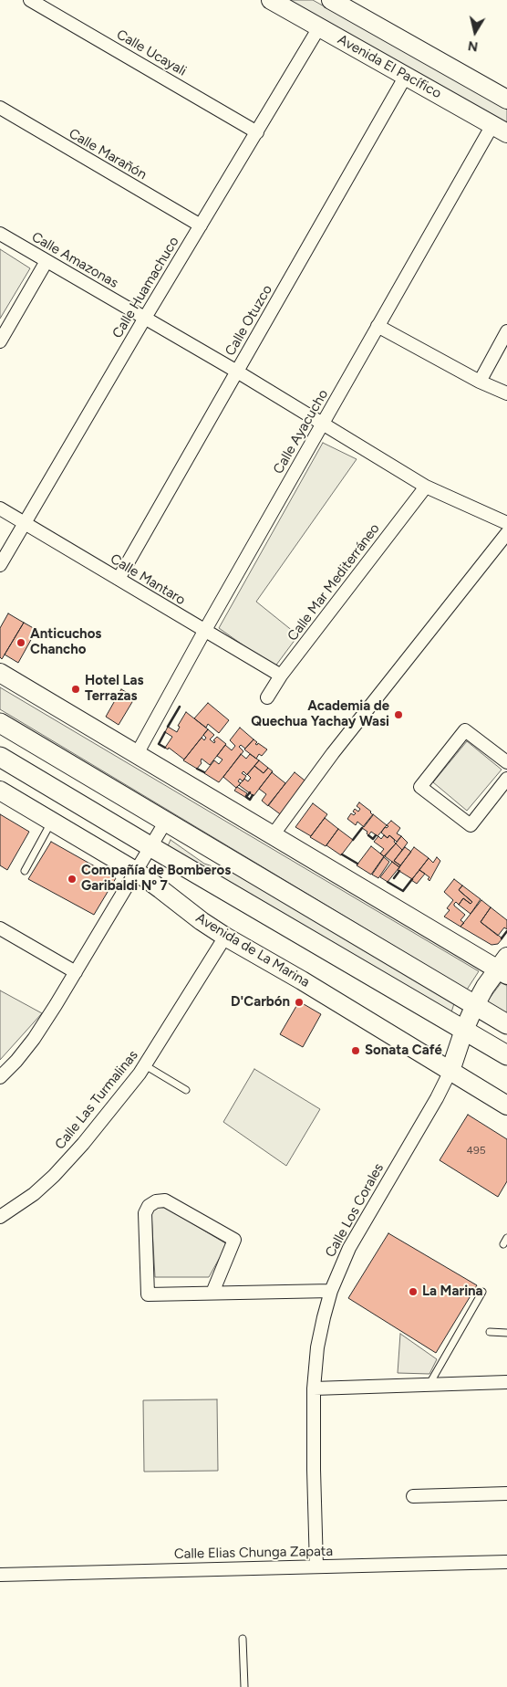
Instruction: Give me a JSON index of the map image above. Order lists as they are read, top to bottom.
{
  "streets": {
    "main road": ["Avenida El Pacífico", "Avenida de La Marina"],
    "street": [
      "Calle Ucayali",
      "Calle Marañón",
      "Calle Amazonas",
      "Calle Huamachuco",
      "Calle Otuzco",
      "Calle Ayacucho",
      "Calle Mantaro",
      "Calle Mar Mediterráneo",
      "Calle Las Turmalinas",
      "Calle Los Corales",
      "Calle Elias Chunga Zapata"
    ]
  },
  "crossings": [
    ["Calle Ucayali", "Calle Huamachuco"],
    ["Avenida El Pacífico", "Calle Huamachuco"],
    ["Avenida El Pacífico", "Calle Otuzco"],
    ["Avenida El Pacífico", "Calle Ayacucho"],
    ["Calle Marañón", "Calle Huamachuco"],
    ["Calle Amazonas", "Calle Huamachuco"],
    ["Calle Amazonas", "Calle Otuzco"],
    ["Calle Amazonas", "Calle Ayacucho"],
    ["Calle Amazonas", "Calle Mar Mediterráneo"],
    ["Calle Huamachuco", "Calle Mantaro"],
    ["Calle Otuzco", "Calle Mantaro"],
    ["Calle Ayacucho", "Calle Mantaro"],
    ["Calle Mantaro", "Calle Mar Mediterráneo"],
    ["Avenida de La Marina", "Calle Las Turmalinas"],
    ["Avenida de La Marina", "Calle Los Corales"],
    ["Calle Los Corales", "Calle Elias Chunga Zapata"]
  ],
  "places": [
    "Anticuchos Chancho",
    "Hotel Las Terrazas",
    "Academia de Quechua Yachay Wasi",
    "Compañía de Bomberos Garibaldi Nº 7",
    "D'Carbón",
    "Sonata Café",
    "La Marina"
  ],
  "house_numbers": ["495"],
  "north": "bottom"
}
